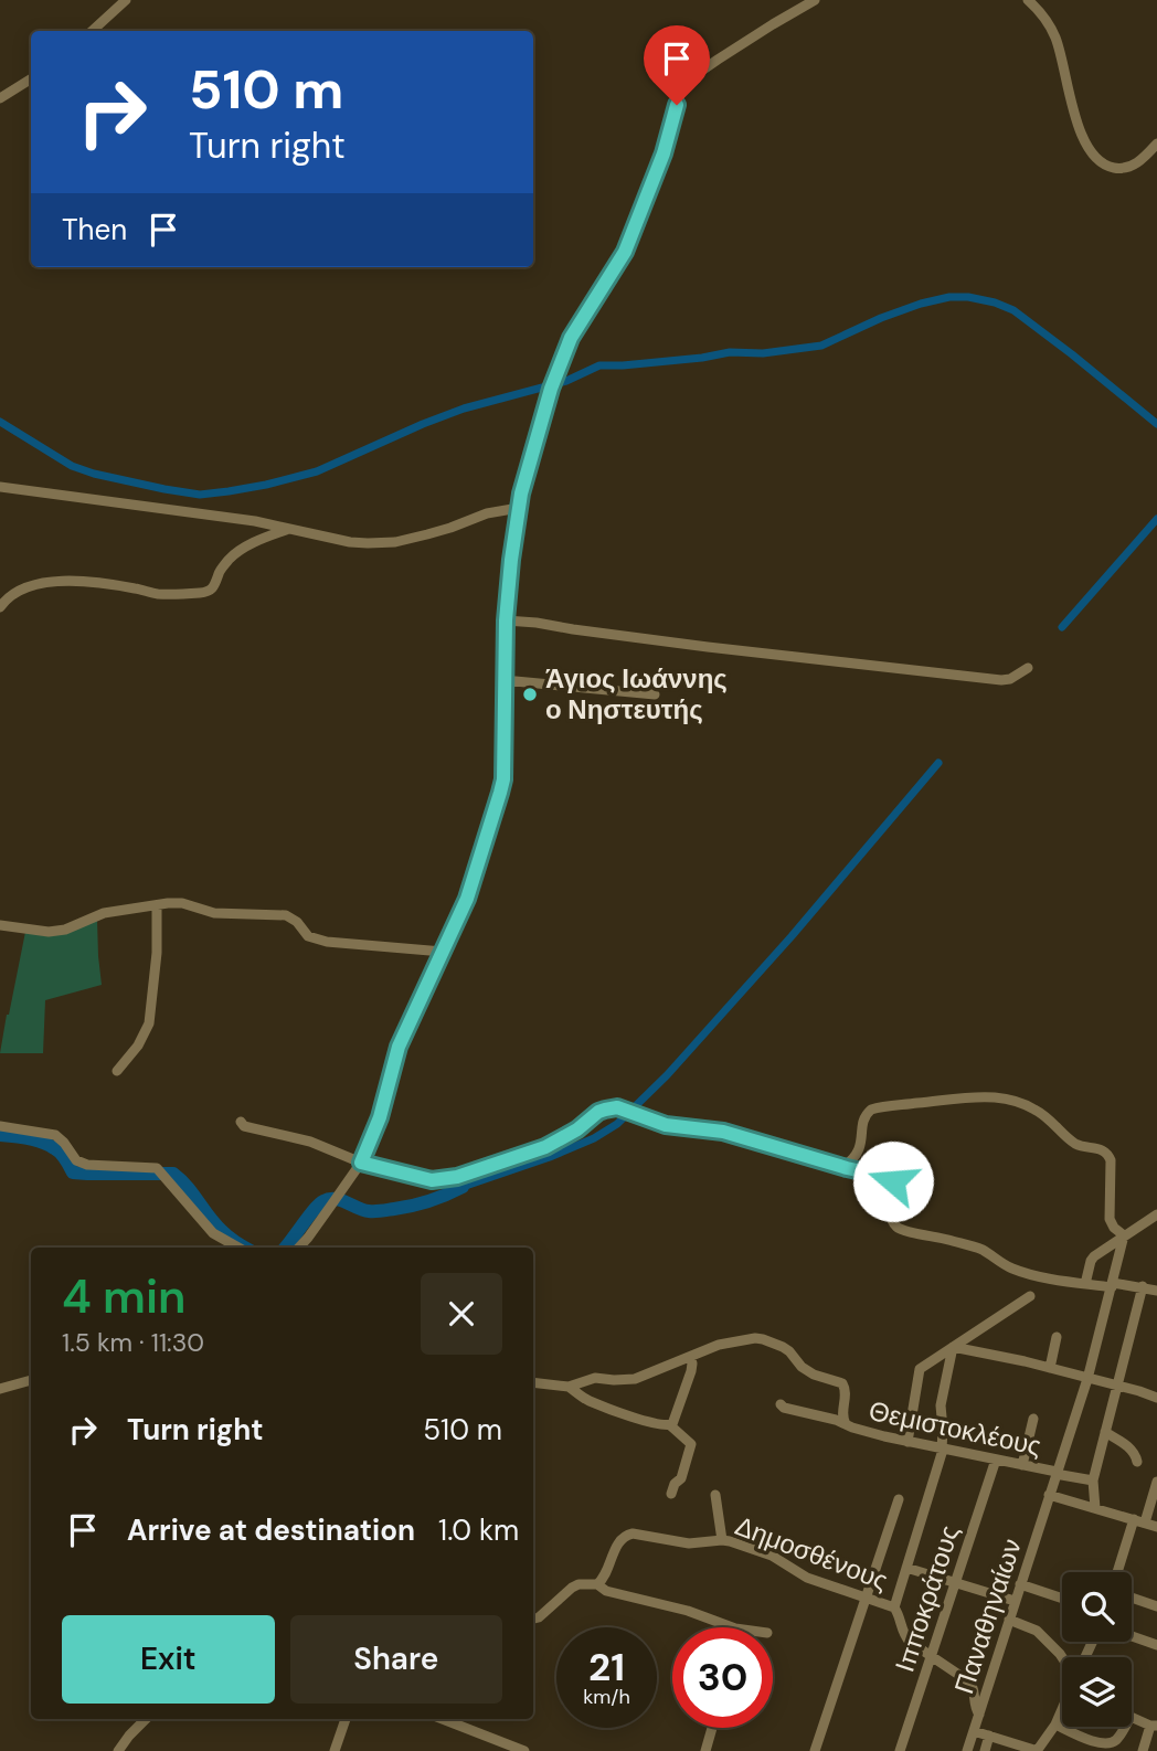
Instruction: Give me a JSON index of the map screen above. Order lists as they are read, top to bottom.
{
  "streets": {
    "street": [
      "Θεμιστοκλέους",
      "Δημοσθένους",
      "Ιπποκράτους",
      "Παναθηναίων"
    ]
  },
  "crossings": [
    ["Θεμιστοκλέους", "Ιπποκράτους"],
    ["Θεμιστοκλέους", "Παναθηναίων"],
    ["Δημοσθένους", "Ιπποκράτους"],
    ["Δημοσθένους", "Παναθηναίων"]
  ],
  "places": ["Άγιος Ιωάννης ο Νηστευτής"],
  "page": {
    "turn": ["510 m", "Turn right"],
    "then": "Then",
    "heading": ["4 min", "1.5 km · 11:30"],
    "list": [
      {
        "name": "Turn right",
        "value": "510 m"
      },
      {
        "name": "Arrive at destination",
        "value": "1.0 km"
      }
    ],
    "buttons": ["Exit", "Share"],
    "speed": "21 km/h",
    "limit": "30"
  }
}
